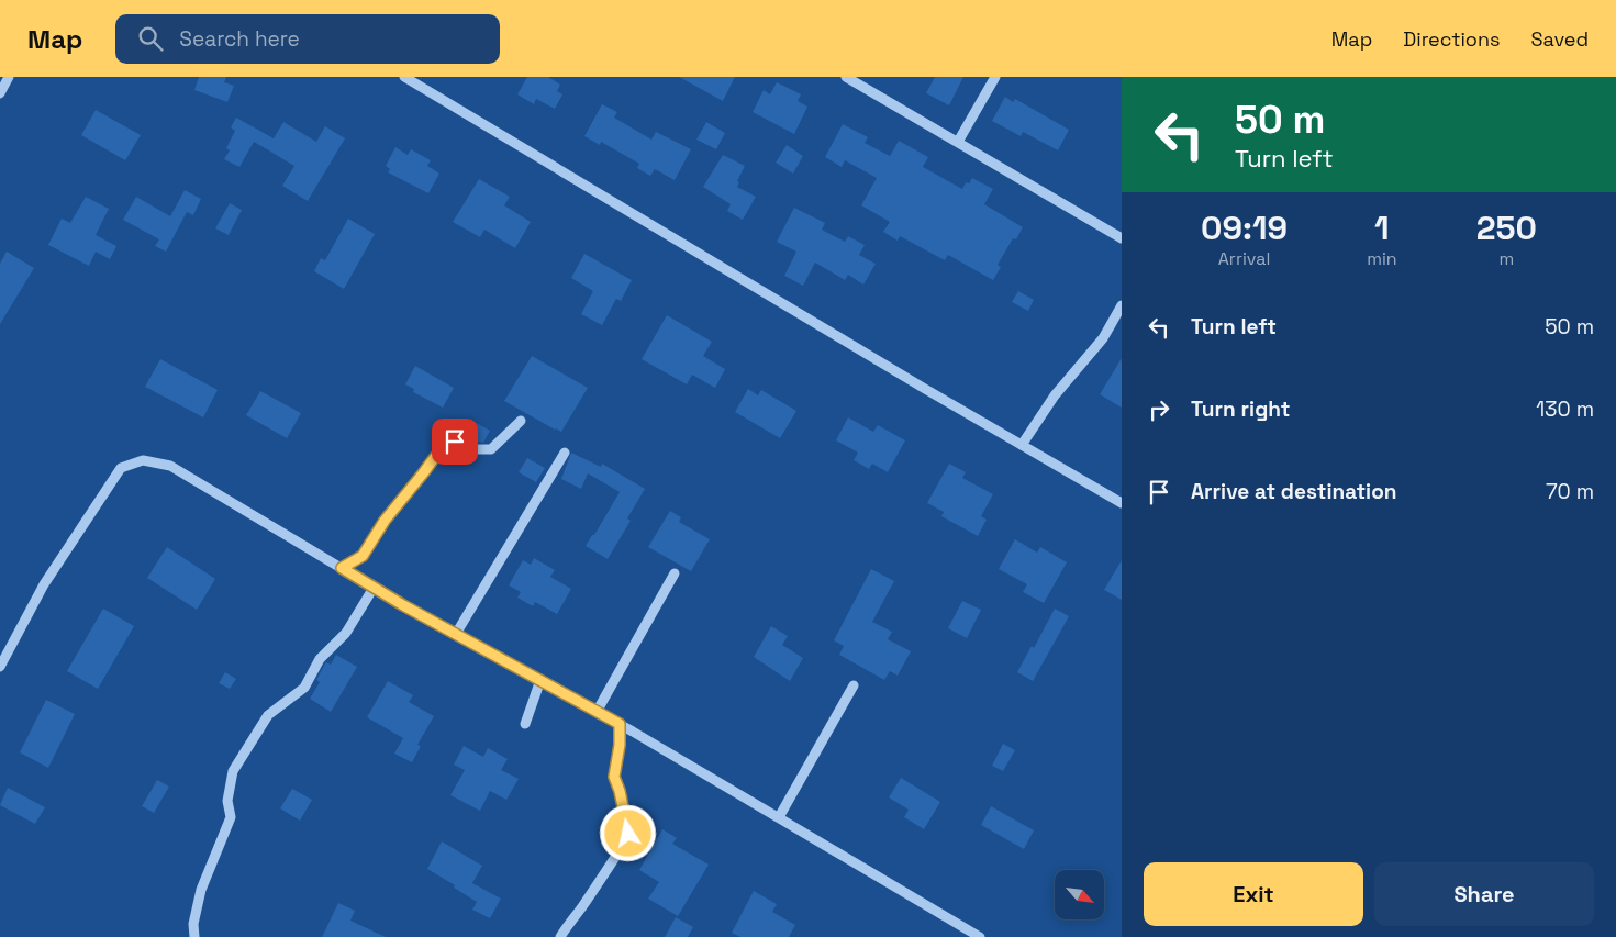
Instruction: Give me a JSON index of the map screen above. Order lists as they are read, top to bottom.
{
  "north": "bottom right",
  "page": {
    "header": "Map",
    "search": "Search here",
    "nav": ["Map", "Directions", "Saved"],
    "turn": ["50 m", "Turn left"],
    "eta": [
      "09:19",
      "Arrival",
      "1",
      "min",
      "250",
      "m"
    ],
    "list": [
      {
        "name": "Turn left",
        "value": "50 m"
      },
      {
        "name": "Turn right",
        "value": "130 m"
      },
      {
        "name": "Arrive at destination",
        "value": "70 m"
      }
    ],
    "buttons": ["Exit", "Share"]
  }
}
